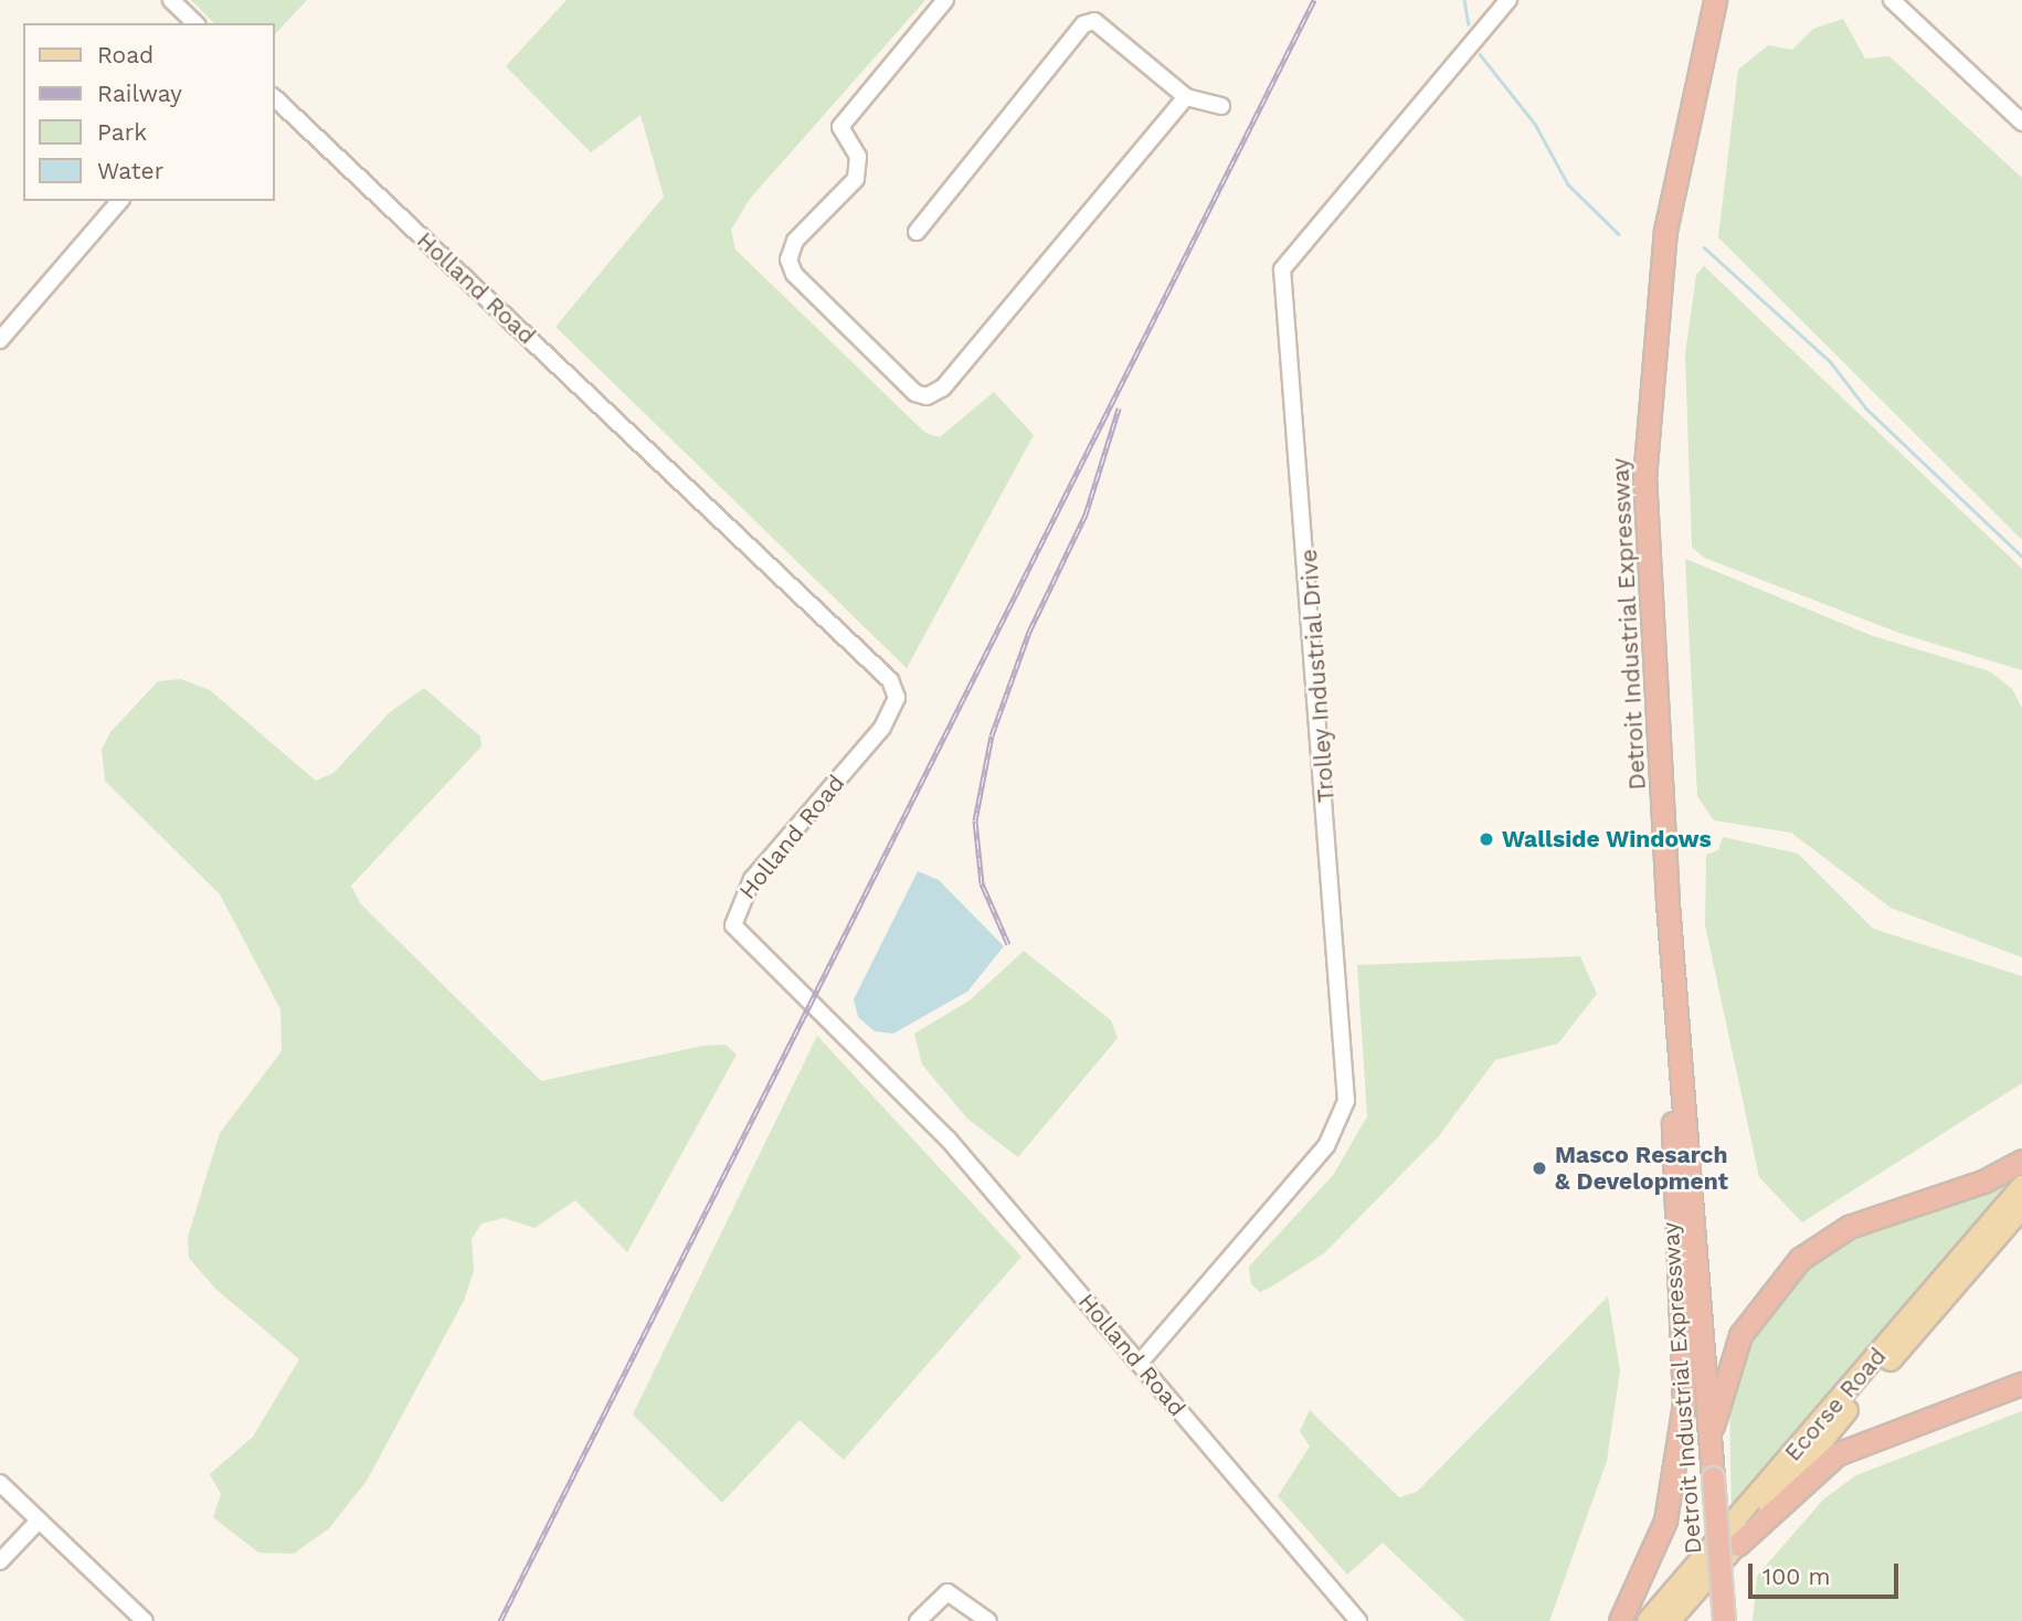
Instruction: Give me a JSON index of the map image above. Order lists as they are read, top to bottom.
{
  "streets": {
    "highway": ["Detroit Industrial Expressway"],
    "main road": ["Ecorse Road"],
    "street": ["Holland Road", "Trolley Industrial Drive"]
  },
  "crossings": [
    ["Holland Road", "Trolley Industrial Drive"]
  ],
  "places": ["Wallside Windows", "Masco Resarch & Development"],
  "legend": [
    "Road",
    "Railway",
    "Park",
    "Water"
  ],
  "scale_bar": "100 m"
}
